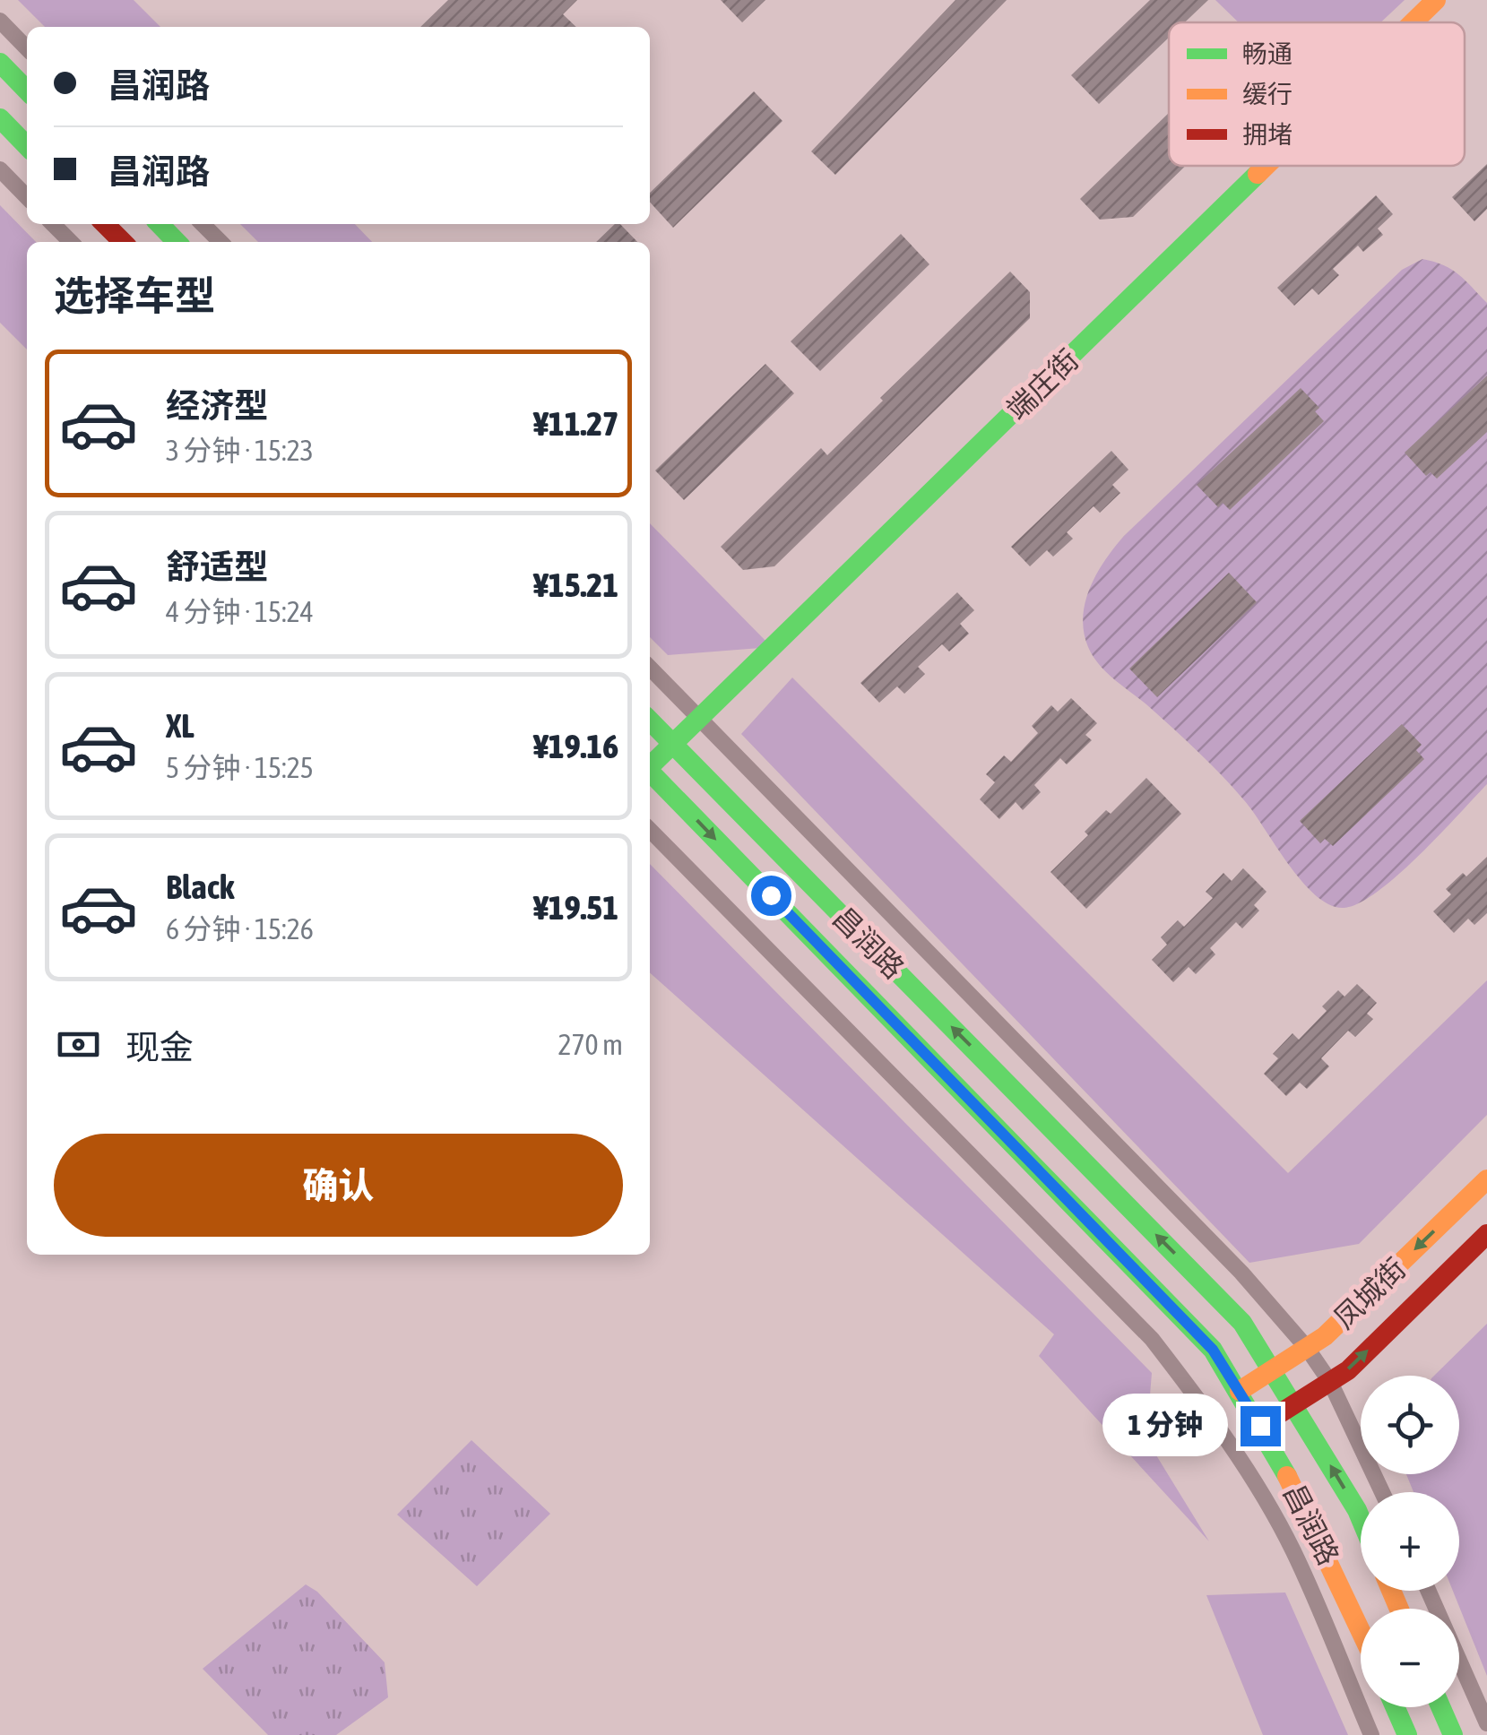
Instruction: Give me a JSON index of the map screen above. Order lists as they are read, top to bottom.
{
  "streets": {
    "main road": ["端庄街", "昌润路", "凤城街"]
  },
  "crossings": [
    ["端庄街", "昌润路"],
    ["昌润路", "凤城街"]
  ],
  "legend": ["畅通", "缓行", "拥堵"],
  "page": {
    "banner": ["昌润路", "昌润路"],
    "heading": "选择车型",
    "list": [
      {
        "name": "经济型",
        "note": "3 分钟 · 15:23",
        "value": "¥11.27"
      },
      {
        "name": "舒适型",
        "note": "4 分钟 · 15:24",
        "value": "¥15.21"
      },
      {
        "name": "XL",
        "note": "5 分钟 · 15:25",
        "value": "¥19.16"
      },
      {
        "name": "Black",
        "note": "6 分钟 · 15:26",
        "value": "¥19.51"
      }
    ],
    "pay": ["现金", "270 m"],
    "buttons": "确认",
    "map_buttons": ["+", "−"],
    "bubble": "1 分钟"
  }
}
